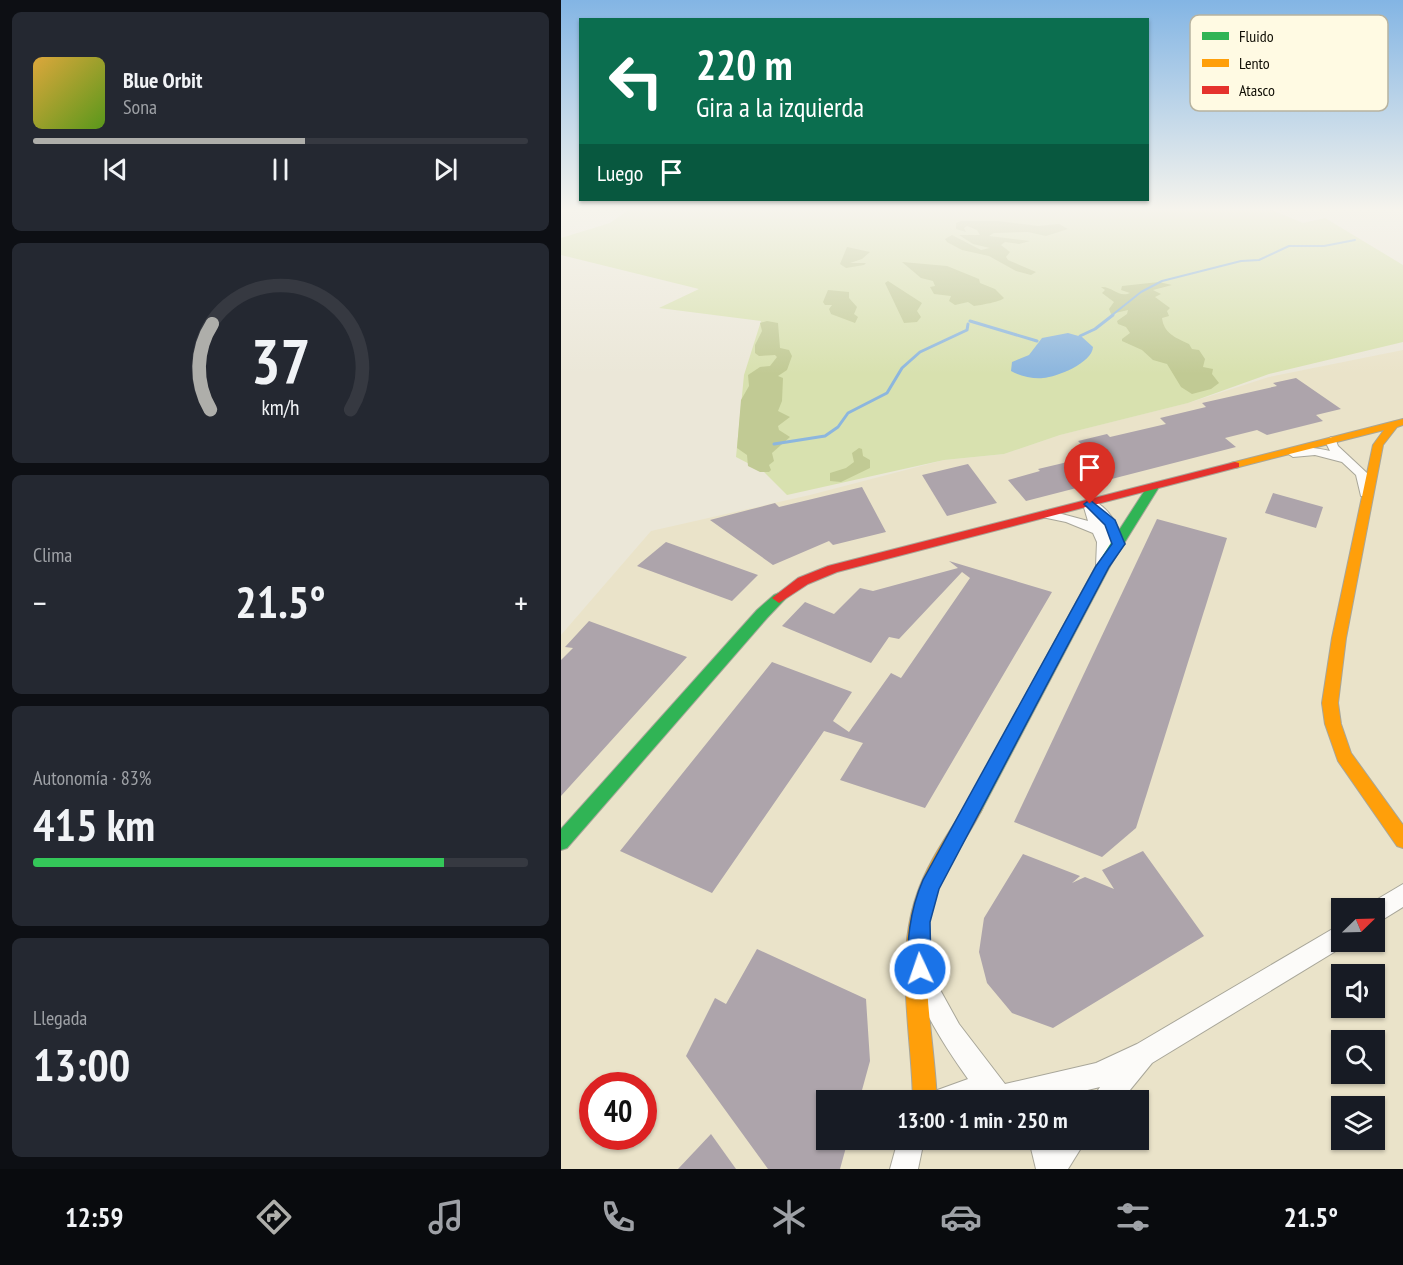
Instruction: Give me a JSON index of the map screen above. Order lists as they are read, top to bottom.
{
  "legend": ["Fluido", "Lento", "Atasco"],
  "north": "top right",
  "page": {
    "turn": ["220 m", "Gira a la izquierda"],
    "song": ["Blue Orbit", "Sona"],
    "then": "Luego",
    "tile": [
      "Clima",
      ["Autonomía · 83%", "415 km"],
      ["Llegada", "13:00"]
    ],
    "heat": ["−", "21.5°", "+"],
    "limit": "40",
    "trip": "13:00 · 1 min · 250 m",
    "tabs": ["12:59", "21.5°"],
    "gauge": ["37", "km/h"]
  }
}
